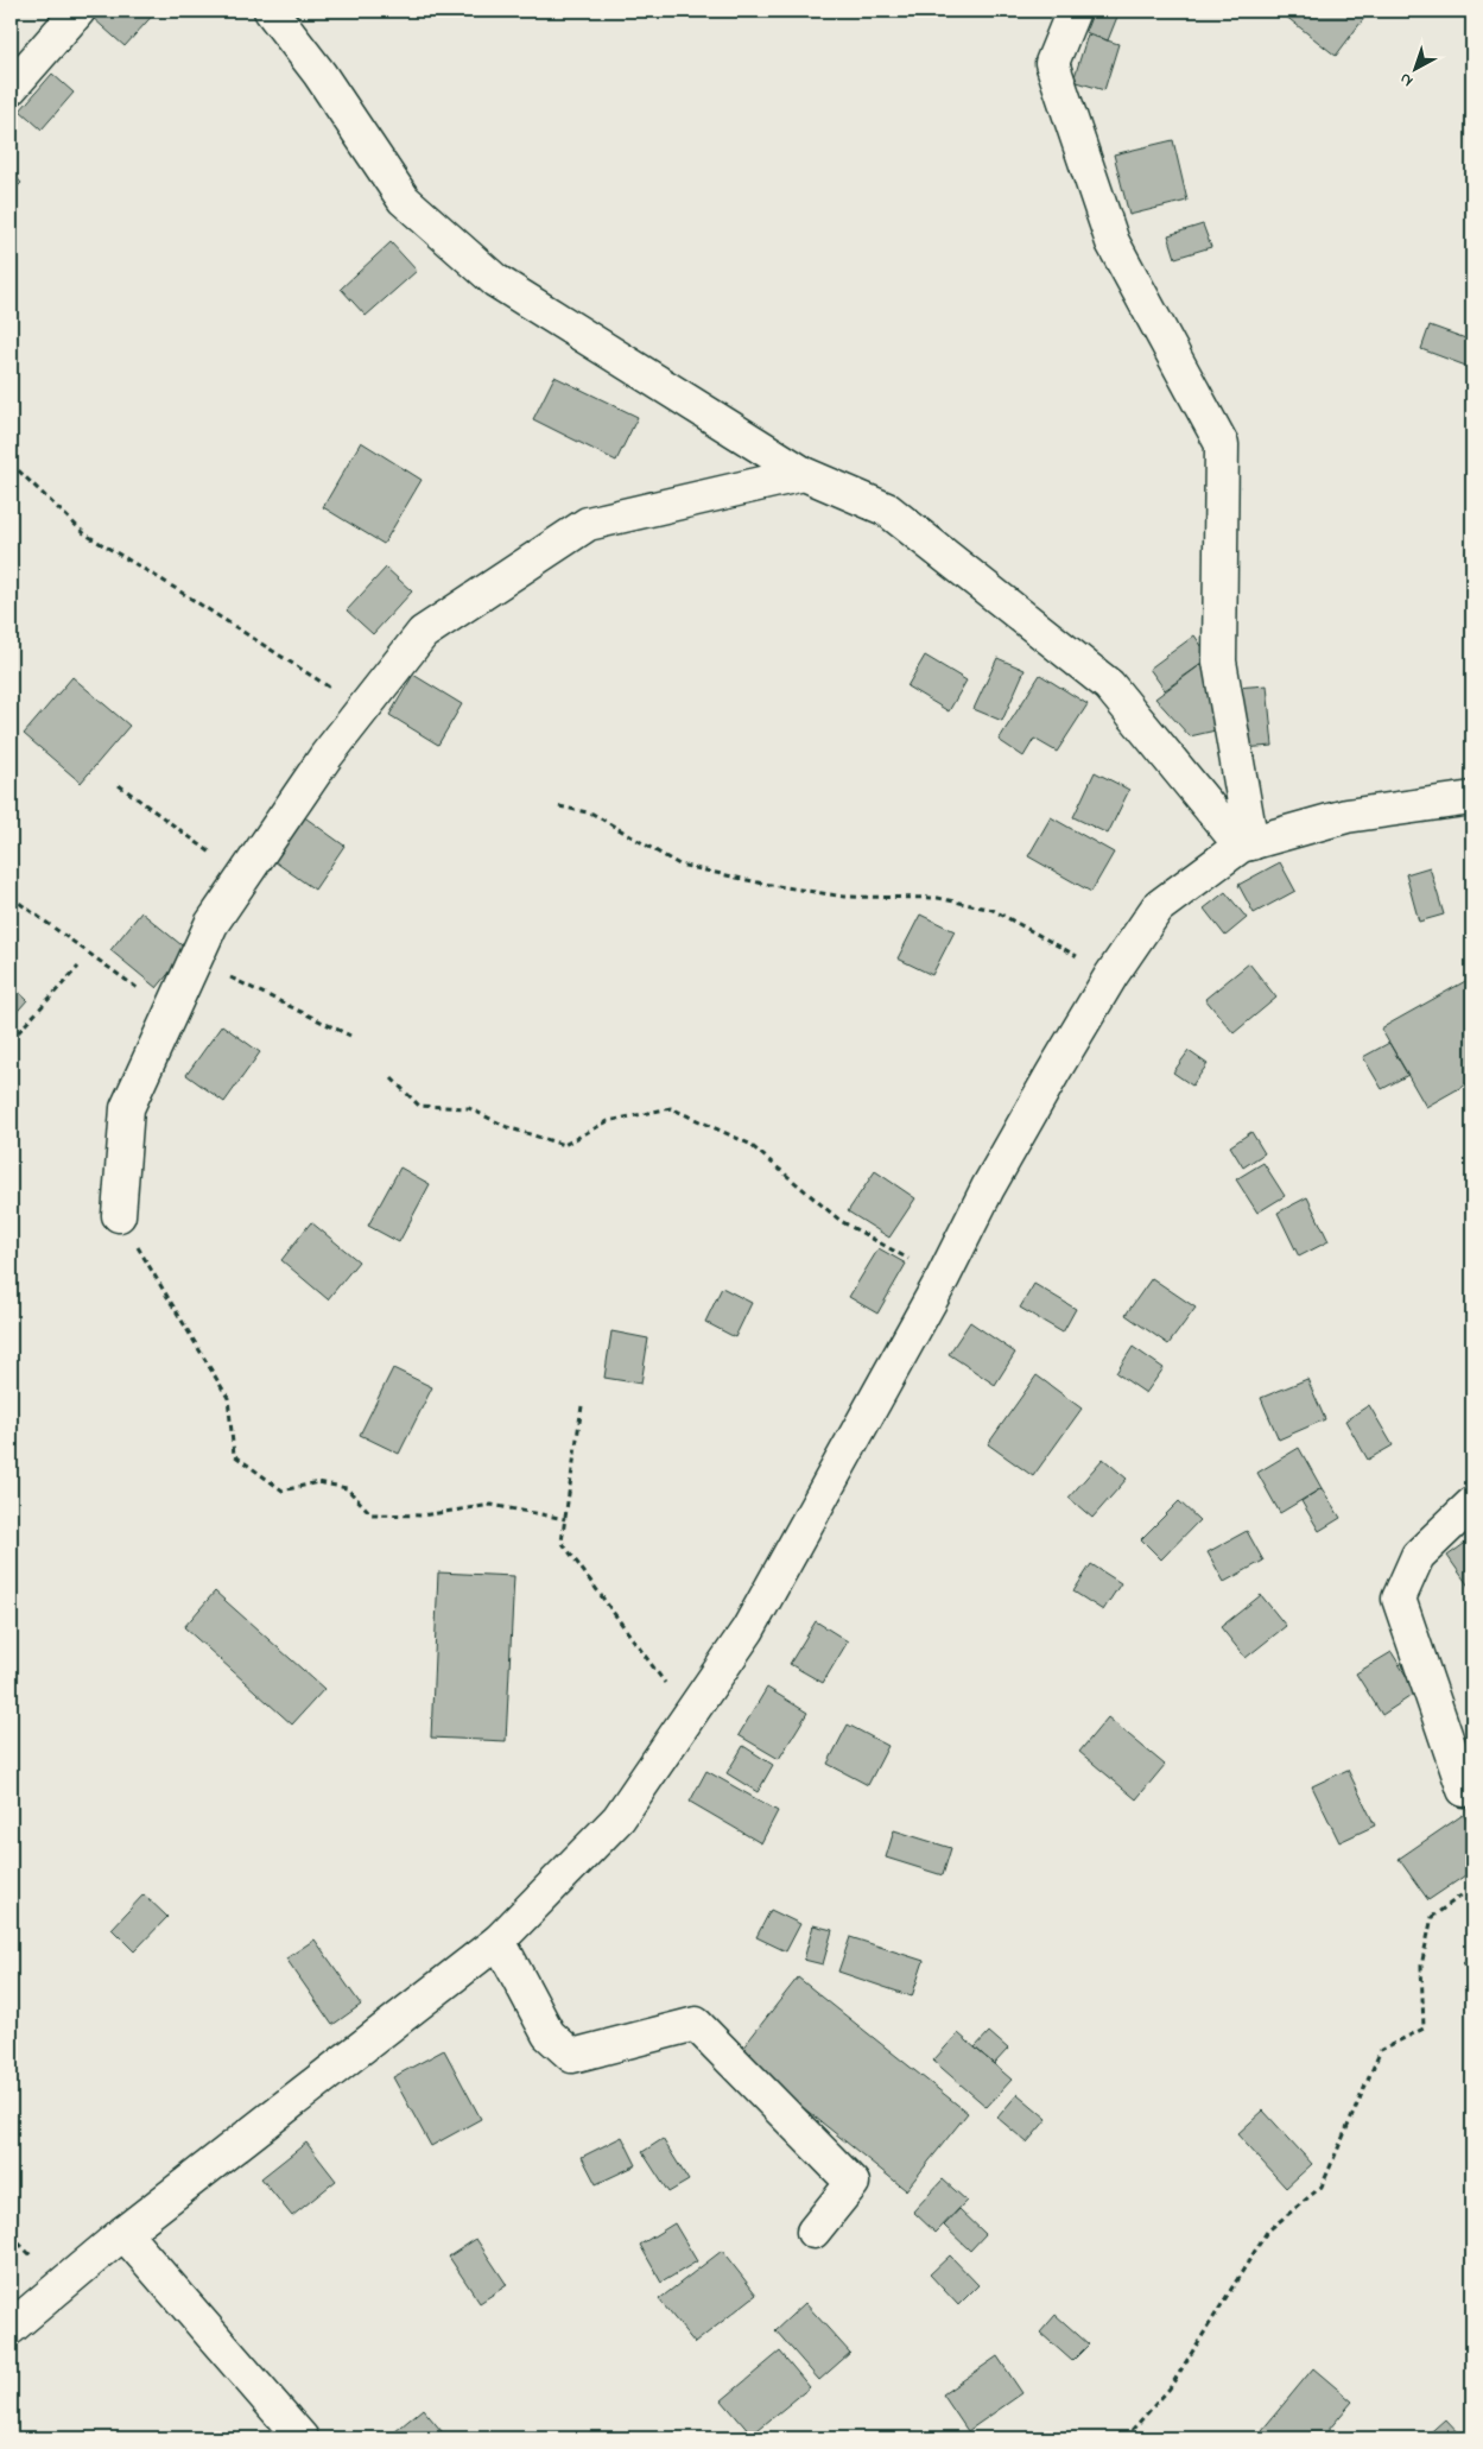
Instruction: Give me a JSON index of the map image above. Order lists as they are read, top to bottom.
{
  "north": "bottom left"
}
